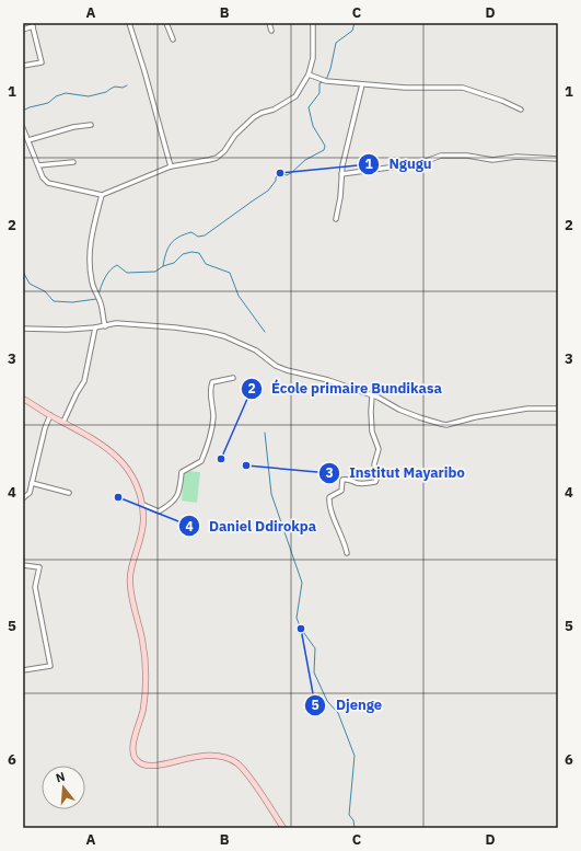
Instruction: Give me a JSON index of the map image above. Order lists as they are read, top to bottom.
{
  "places": [
    "Ngugu",
    "École primaire Bundikasa",
    "Institut Mayaribo",
    "Daniel Ddirokpa",
    "Djenge"
  ],
  "north": "top",
  "grid": {
    "columns": [
      "A",
      "B",
      "C",
      "D"
    ],
    "rows": [
      "1",
      "2",
      "3",
      "4",
      "5",
      "6"
    ]
  }
}
